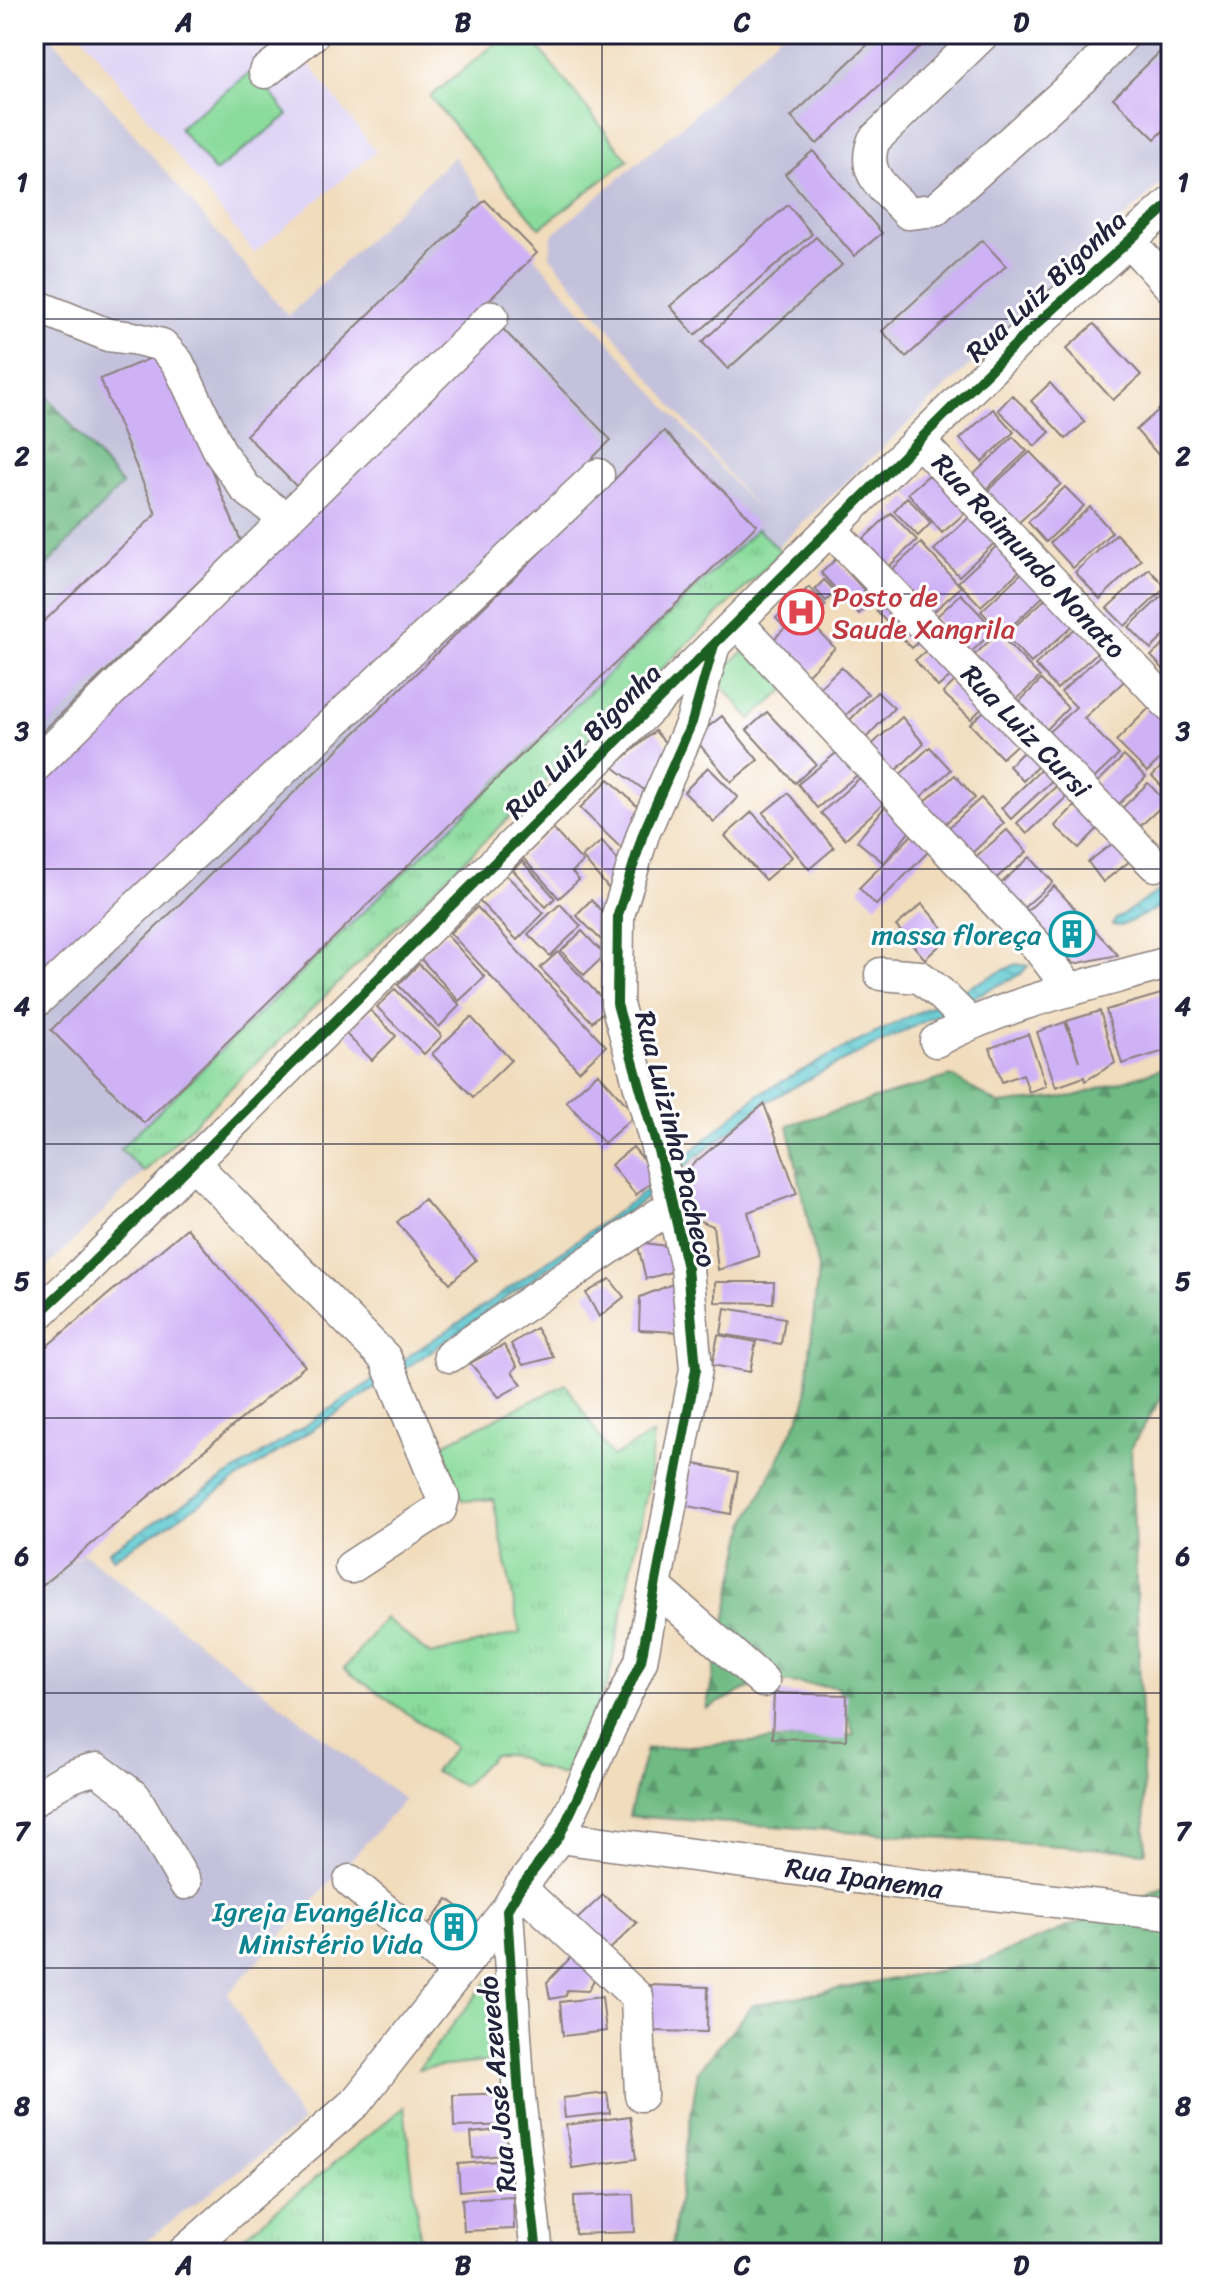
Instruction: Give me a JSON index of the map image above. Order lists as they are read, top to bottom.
{
  "streets": {
    "street": [
      "Rua Luiz Bigonha",
      "Rua Raimundo Nonato",
      "Rua Luiz Cursi",
      "Rua Luizinha Pacheco",
      "Rua Ipanema",
      "Rua José Azevedo"
    ]
  },
  "crossings": [
    ["Rua Luiz Bigonha", "Rua Raimundo Nonato"],
    ["Rua Luiz Bigonha", "Rua Luiz Cursi"],
    ["Rua Luiz Bigonha", "Rua Luizinha Pacheco"],
    ["Rua Luizinha Pacheco", "Rua Ipanema"],
    ["Rua Luizinha Pacheco", "Rua José Azevedo"]
  ],
  "places": {
    "hospital": ["Posto de Saude Xangrila"],
    "building": ["massa floreça", "Igreja Evangélica Ministério Vida"]
  },
  "grid": {
    "columns": [
      "A",
      "B",
      "C",
      "D"
    ],
    "rows": [
      "1",
      "2",
      "3",
      "4",
      "5",
      "6",
      "7",
      "8"
    ]
  }
}
